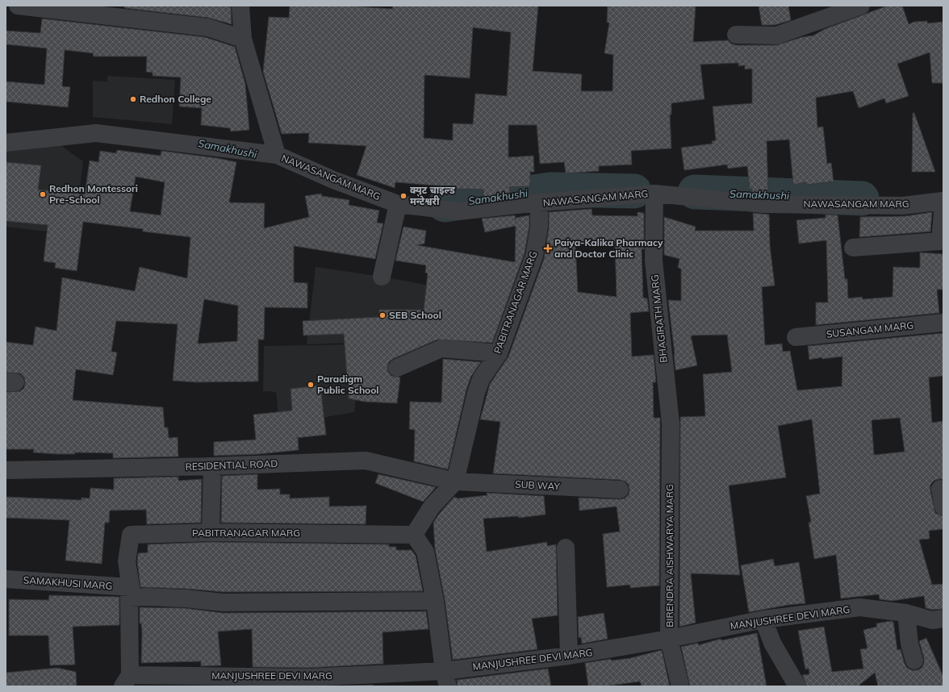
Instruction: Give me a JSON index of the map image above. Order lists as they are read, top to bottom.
{
  "streets": {
    "street": [
      "NAWASANGAM MARG",
      "PABITRANAGAR MARG",
      "BHAGIRATH MARG",
      "SUSANGAM MARG",
      "RESIDENTIAL ROAD",
      "SUB WAY",
      "BIRENDRA AISHWARYA MARG",
      "SAMAKHUSI MARG",
      "MANJUSHREE DEVI MARG"
    ]
  },
  "crossings": [
    ["NAWASANGAM MARG", "PABITRANAGAR MARG"],
    ["NAWASANGAM MARG", "BHAGIRATH MARG"],
    ["PABITRANAGAR MARG", "RESIDENTIAL ROAD"],
    ["PABITRANAGAR MARG", "SUB WAY"],
    ["PABITRANAGAR MARG", "SAMAKHUSI MARG"],
    ["BHAGIRATH MARG", "BIRENDRA AISHWARYA MARG"],
    ["RESIDENTIAL ROAD", "SUB WAY"],
    ["BIRENDRA AISHWARYA MARG", "MANJUSHREE DEVI MARG"]
  ],
  "water": ["Samakhushi"],
  "places": {
    "other": [
      "Redhon College",
      "Redhon Montessori Pre-School",
      "क्युट चाइल्ड मन्टेश्वरी",
      "SEB School",
      "Paradigm Public School"
    ],
    "health": ["Paiya-Kalika Pharmacy and Doctor Clinic"]
  }
}
